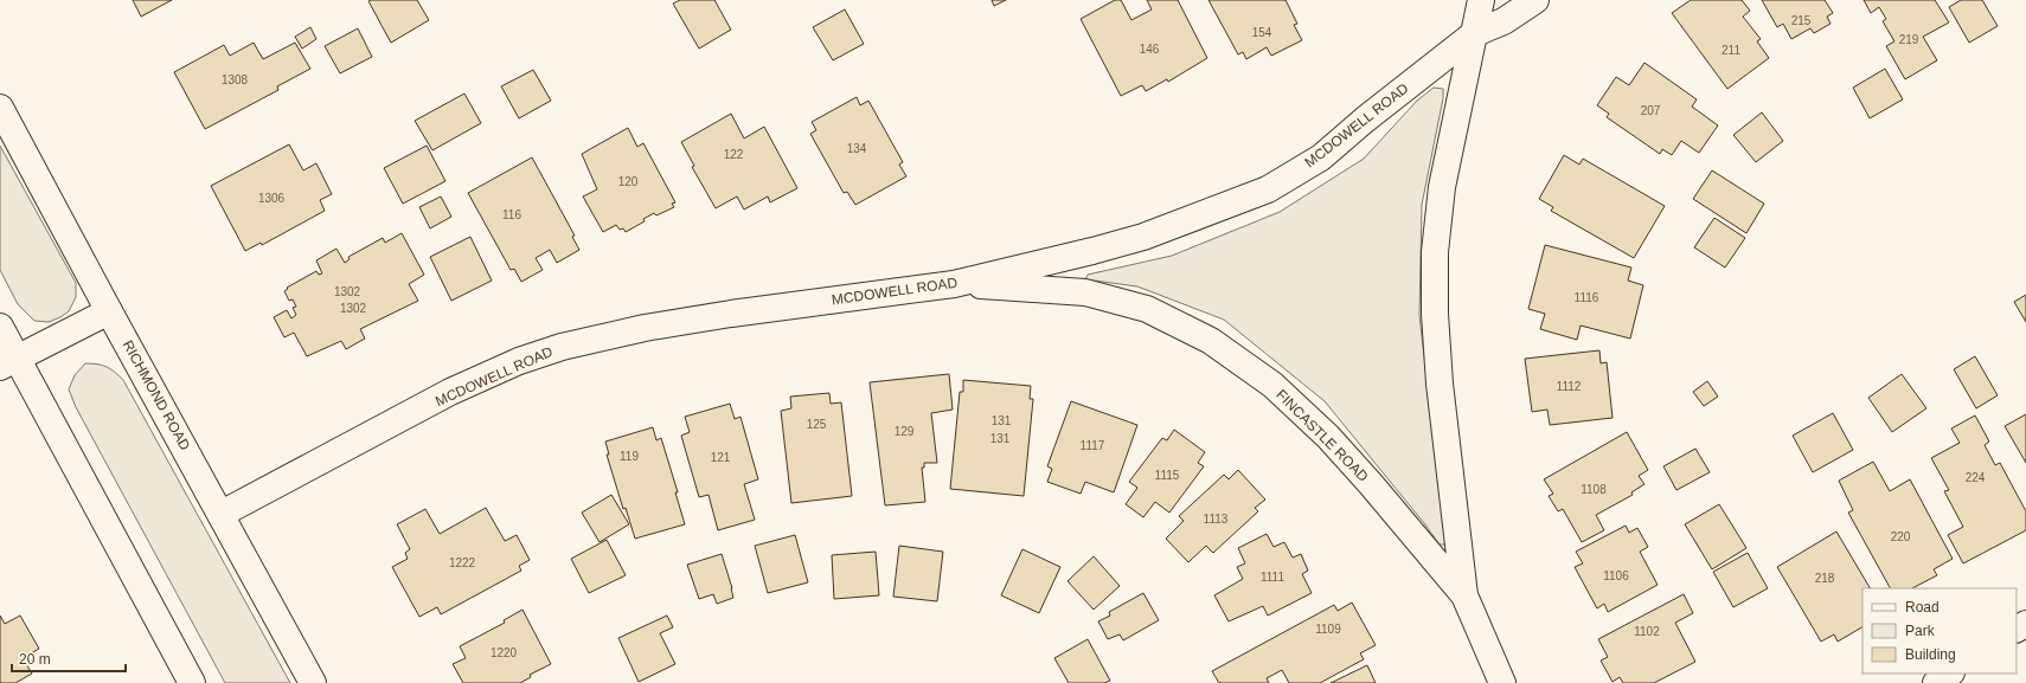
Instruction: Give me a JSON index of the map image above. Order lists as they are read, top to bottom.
{
  "streets": {
    "street": ["MCDOWELL ROAD", "RICHMOND ROAD", "FINCASTLE ROAD"]
  },
  "crossings": [
    ["MCDOWELL ROAD", "RICHMOND ROAD"],
    ["MCDOWELL ROAD", "FINCASTLE ROAD"]
  ],
  "house_numbers": [
    "215",
    "154",
    "219",
    "146",
    "211",
    "1308",
    "207",
    "134",
    "122",
    "120",
    "1306",
    "116",
    "1302",
    "1116",
    "1302",
    "1112",
    "131",
    "125",
    "129",
    "131",
    "1117",
    "119",
    "121",
    "1115",
    "224",
    "1108",
    "1113",
    "220",
    "1222",
    "1106",
    "1111",
    "218",
    "1109",
    "1102",
    "1220"
  ],
  "legend": ["Road", "Park", "Building"],
  "scale_bar": "20 m"
}
